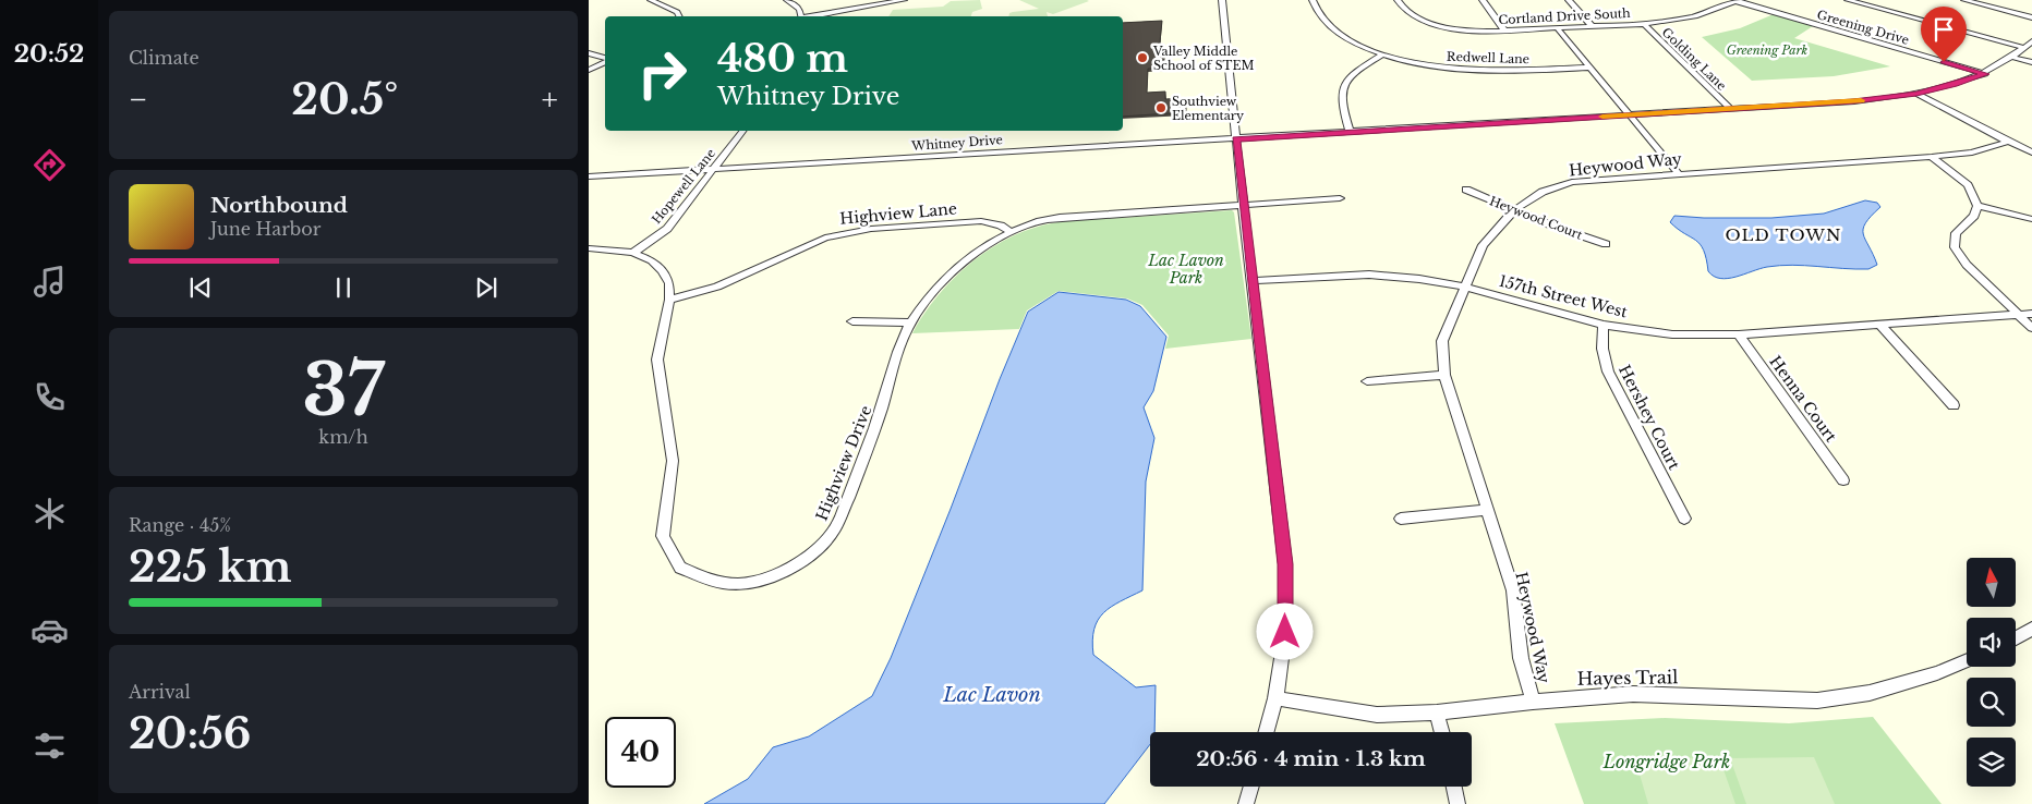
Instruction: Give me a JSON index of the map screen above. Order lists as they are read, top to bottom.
{
  "streets": {
    "street": [
      "Cortland Drive South",
      "Greening Drive",
      "Redwell Lane",
      "Golding Lane",
      "Whitney Drive",
      "Heywood Way",
      "Hopewell Lane",
      "Highview Lane",
      "Heywood Court",
      "157th Street West",
      "Henna Court",
      "Hershey Court",
      "Highview Drive",
      "Hayes Trail"
    ]
  },
  "crossings": [
    ["Cortland Drive South", "Greening Drive"],
    ["Cortland Drive South", "Golding Lane"],
    ["Greening Drive", "Whitney Drive"],
    ["Golding Lane", "Whitney Drive"],
    ["Whitney Drive", "Hopewell Lane"],
    ["Heywood Way", "Heywood Court"],
    ["Heywood Way", "157th Street West"],
    ["Heywood Way", "Hayes Trail"],
    ["Hopewell Lane", "Highview Drive"],
    ["Highview Lane", "Highview Drive"],
    ["157th Street West", "Henna Court"],
    ["157th Street West", "Hershey Court"]
  ],
  "districts": ["OLD TOWN"],
  "water": ["Lac Lavon"],
  "parks": ["Greening Park", "Lac Lavon Park", "Longridge Park"],
  "places": ["Valley Middle School of STEM", "Southview Elementary"],
  "north": "top",
  "page": {
    "tabs": "20:52",
    "tile": [
      "Climate",
      ["37", "km/h"],
      ["Range · 45%", "225 km"],
      ["Arrival", "20:56"]
    ],
    "turn": ["480 m", "Whitney Drive"],
    "heat": ["−", "20.5°", "+"],
    "song": ["Northbound", "June Harbor"],
    "limit": "40",
    "trip": "20:56 · 4 min · 1.3 km"
  }
}
